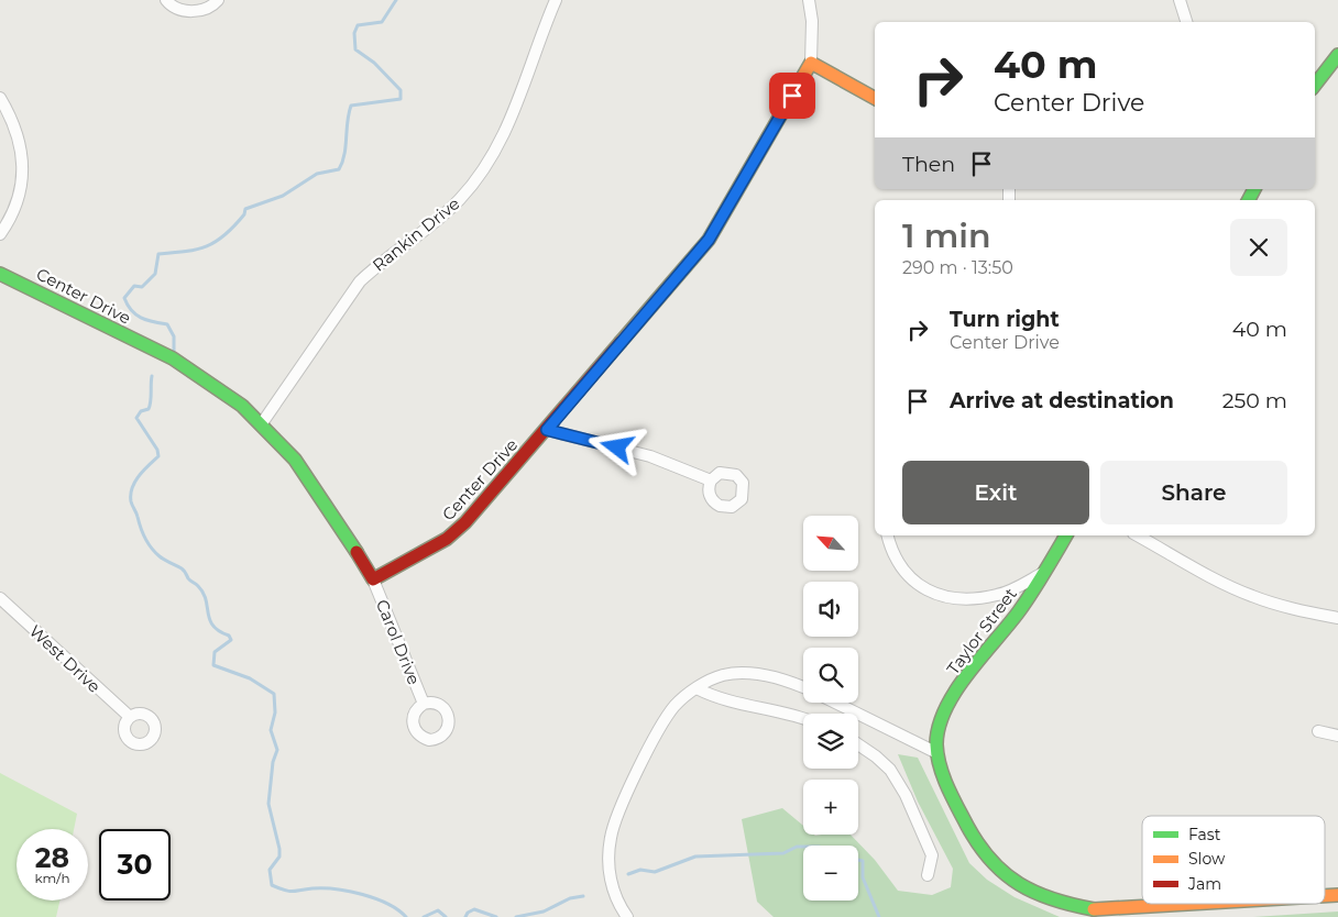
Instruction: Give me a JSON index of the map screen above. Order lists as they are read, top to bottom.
{
  "streets": {
    "street": [
      "Rankin Drive",
      "Center Drive",
      "Taylor Street",
      "Carol Drive",
      "West Drive"
    ]
  },
  "crossings": [
    ["Rankin Drive", "Center Drive"],
    ["Center Drive", "Carol Drive"]
  ],
  "legend": ["Fast", "Slow", "Jam"],
  "north": "top left",
  "page": {
    "turn": ["40 m", "Center Drive"],
    "then": "Then",
    "heading": ["1 min", "290 m · 13:50"],
    "list": [
      {
        "name": "Turn right",
        "note": "Center Drive",
        "value": "40 m"
      },
      {
        "name": "Arrive at destination",
        "value": "250 m"
      }
    ],
    "buttons": ["Exit", "Share"],
    "map_buttons": ["+", "−"],
    "speed": "28 km/h",
    "limit": "30"
  }
}
